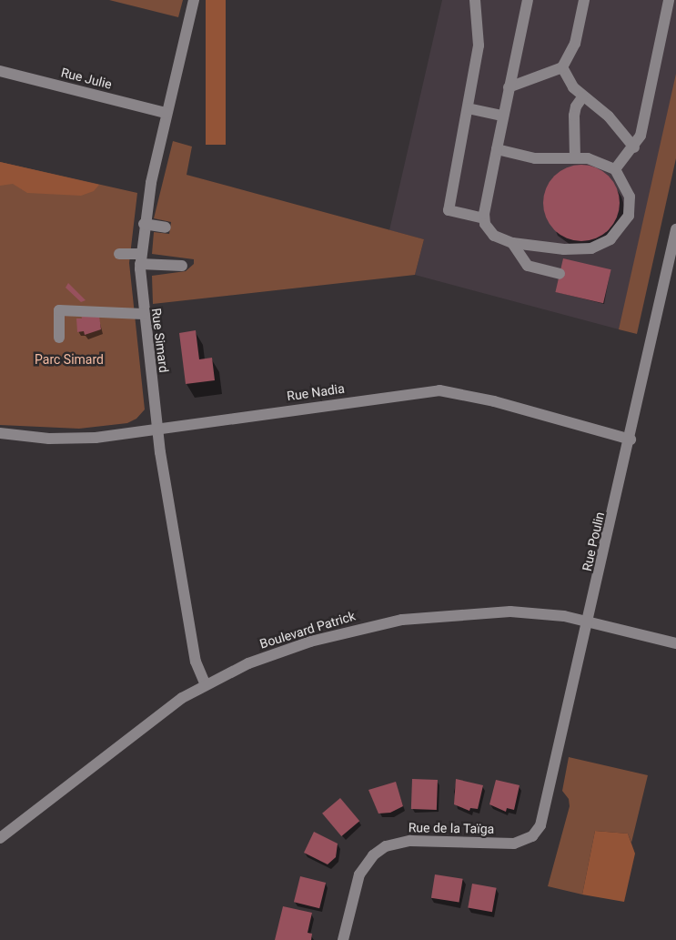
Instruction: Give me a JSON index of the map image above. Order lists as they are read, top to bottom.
{
  "streets": {
    "street": [
      "Rue Julie",
      "Rue Simard",
      "Rue Nadia",
      "Rue Poulin",
      "Boulevard Patrick",
      "Rue de la Taïga"
    ]
  },
  "crossings": [
    ["Rue Julie", "Rue Simard"],
    ["Rue Simard", "Rue Nadia"],
    ["Rue Simard", "Boulevard Patrick"],
    ["Rue Nadia", "Rue Poulin"],
    ["Rue Poulin", "Boulevard Patrick"],
    ["Rue Poulin", "Rue de la Taïga"]
  ],
  "parks": ["Parc Simard"]
}
